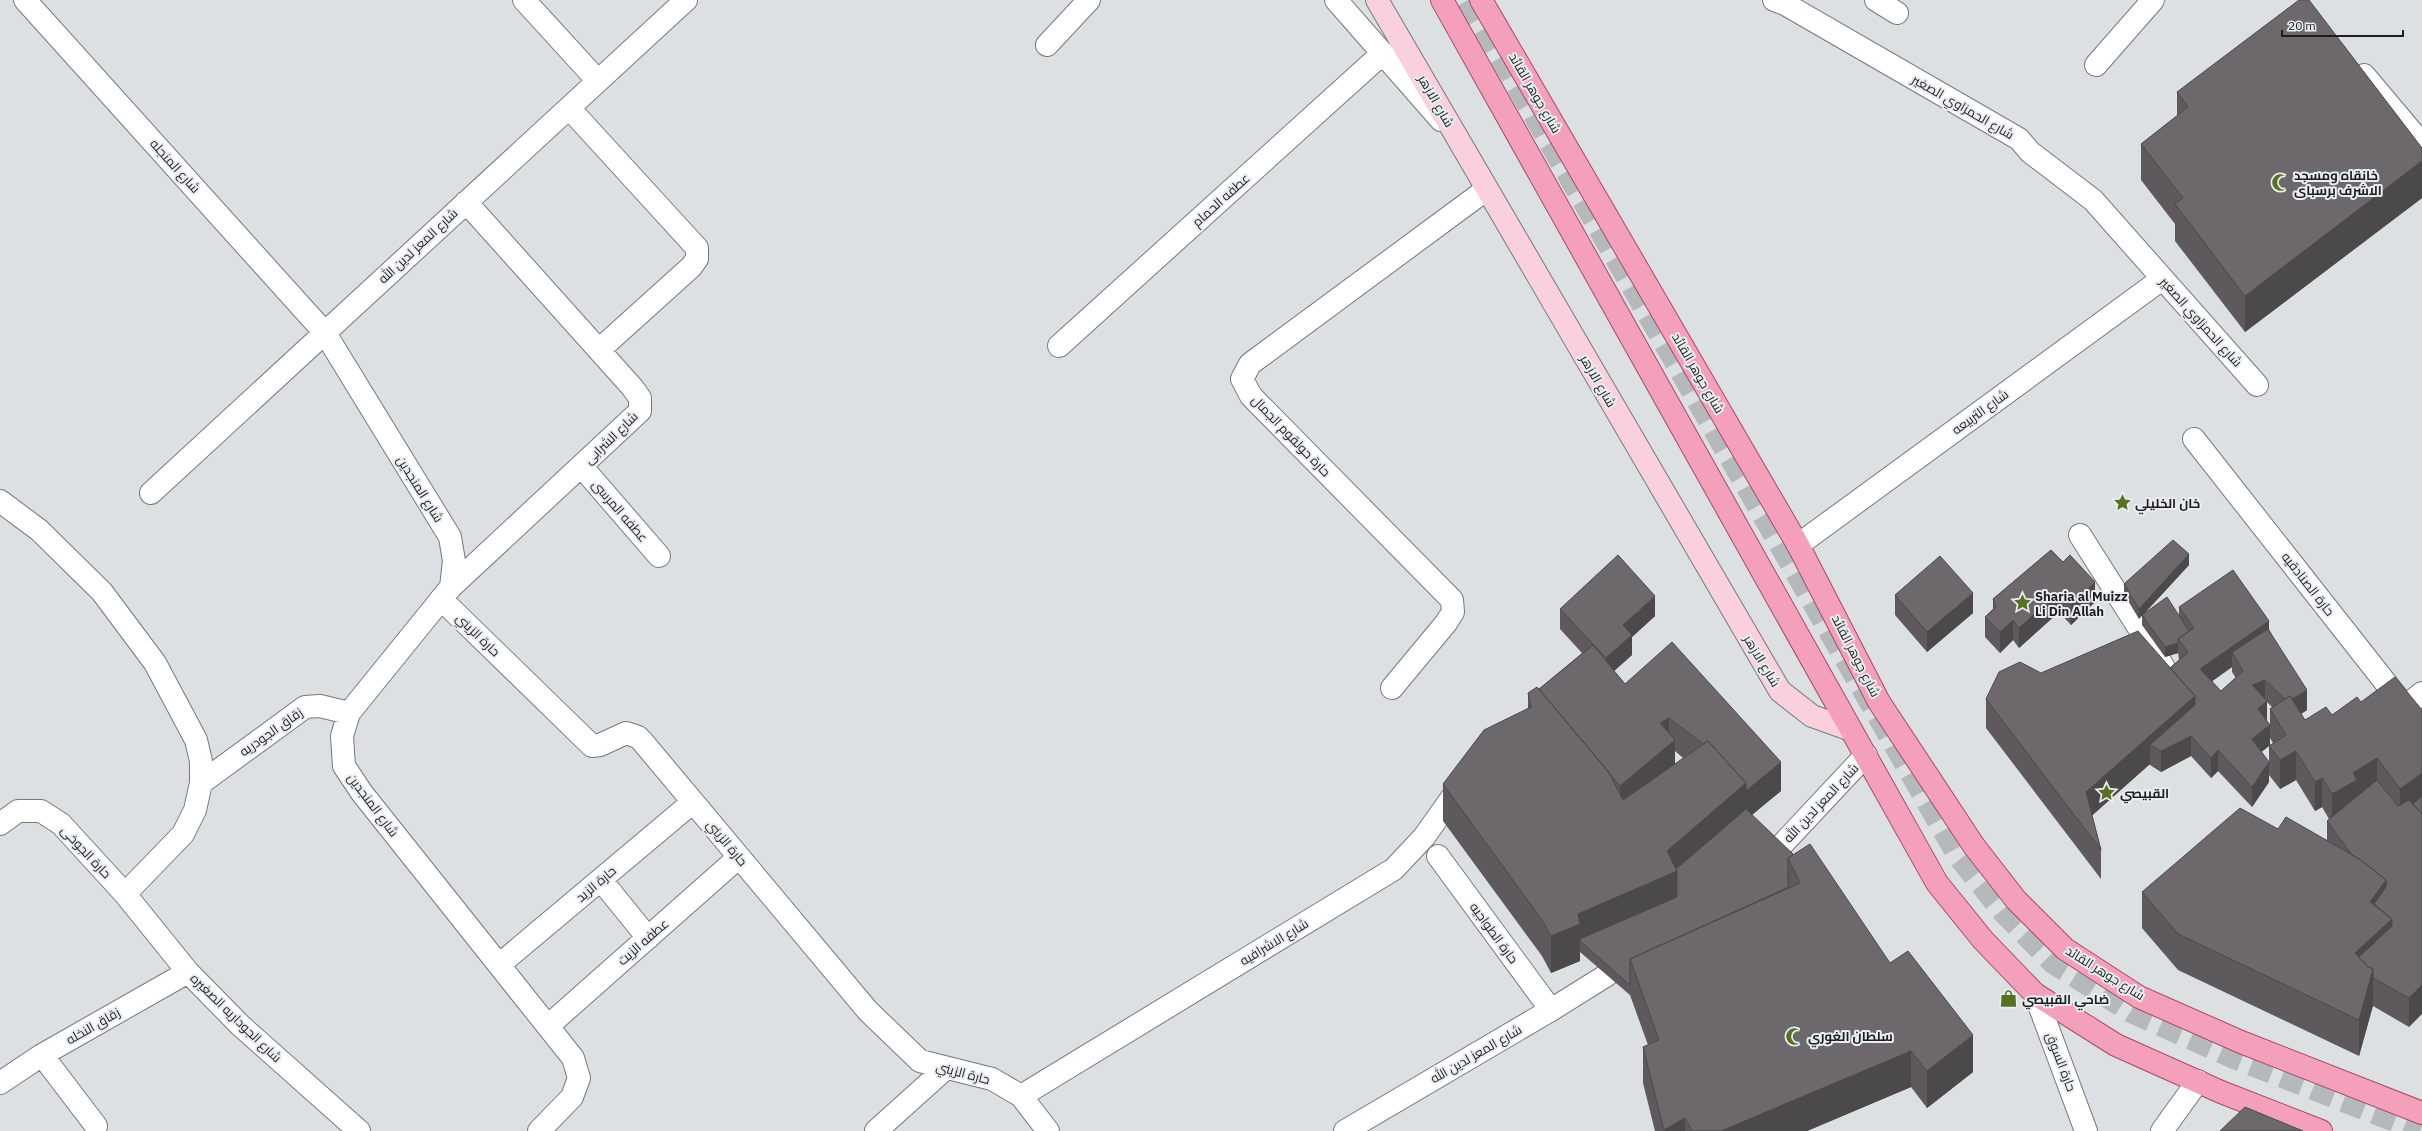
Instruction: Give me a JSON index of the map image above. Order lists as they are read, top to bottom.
{
  "streets": {
    "main road": ["شارع جوهر القائد", "شارع الازهر"],
    "street": [
      "شارع الحمزاوي الصغير",
      "شارع المنجله",
      "عطفه الحمام",
      "شارع المعز لدين الله",
      "شارع التربيعه",
      "حارة حولقوم الجمال",
      "شارع الشرابى",
      "شارع المنجدين",
      "عطفه المرسى",
      "حارة الصنادقيه",
      "حارة الزيني",
      "زقاق الجودريه",
      "حارة الجوخى",
      "حارة الزيد",
      "حارة الطواجيه",
      "عطفه الزيت",
      "شارع الاشرافيه",
      "شارع الجوداريه الصغيره",
      "زقاق النخله",
      "حارة السوق"
    ]
  },
  "crossings": [
    ["شارع جوهر القائد", "شارع التربيعه"],
    ["شارع الازهر", "حارة حولقوم الجمال"],
    ["شارع الحمزاوي الصغير", "شارع التربيعه"],
    ["شارع المنجله", "شارع المعز لدين الله"],
    ["شارع المنجله", "شارع المنجدين"],
    ["شارع المعز لدين الله", "شارع الشرابى"],
    ["شارع المعز لدين الله", "شارع المنجدين"],
    ["شارع المعز لدين الله", "حارة الطواجيه"],
    ["شارع الشرابى", "شارع المنجدين"],
    ["شارع الشرابى", "عطفه المرسى"],
    ["شارع الشرابى", "حارة الزيني"],
    ["شارع المنجدين", "حارة الزيني"],
    ["شارع المنجدين", "زقاق الجودريه"],
    ["شارع المنجدين", "حارة الزيد"],
    ["شارع المنجدين", "عطفه الزيت"],
    ["حارة الزيني", "حارة الزيد"],
    ["حارة الزيني", "عطفه الزيت"],
    ["حارة الزيني", "شارع الاشرافيه"],
    ["حارة الجوخى", "شارع الجوداريه الصغيره"],
    ["شارع الجوداريه الصغيره", "زقاق النخله"]
  ],
  "places": {
    "mosque": ["خانقاه ومسجد الاشرف برسباى", "سلطان الغوري"],
    "place": ["خان الخليلي", "Sharia al Muizz Li Din Allah", "القبيصي"],
    "shop": ["ضاحي القبيصي"]
  },
  "scale_bar": "20 m"
}
